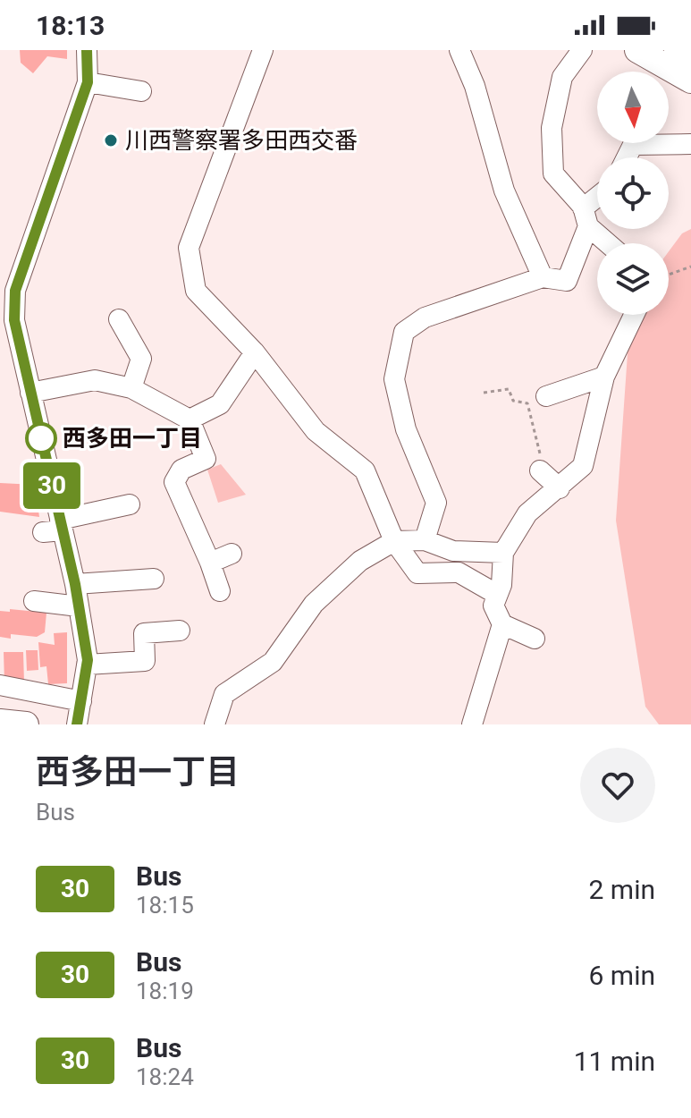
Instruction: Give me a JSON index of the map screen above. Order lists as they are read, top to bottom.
{
  "places": ["川西警察署多田西交番", "西多田一丁目"],
  "lines": ["bus line 30"],
  "north": "bottom",
  "page": {
    "status": "18:13",
    "on_map": "30",
    "heading": ["西多田一丁目", "Bus"],
    "list": [
      {
        "mark": "30",
        "name": "Bus",
        "note": "18:15",
        "value": "2 min"
      },
      {
        "mark": "30",
        "name": "Bus",
        "note": "18:19",
        "value": "6 min"
      },
      {
        "mark": "30",
        "name": "Bus",
        "note": "18:24",
        "value": "11 min"
      }
    ]
  }
}
